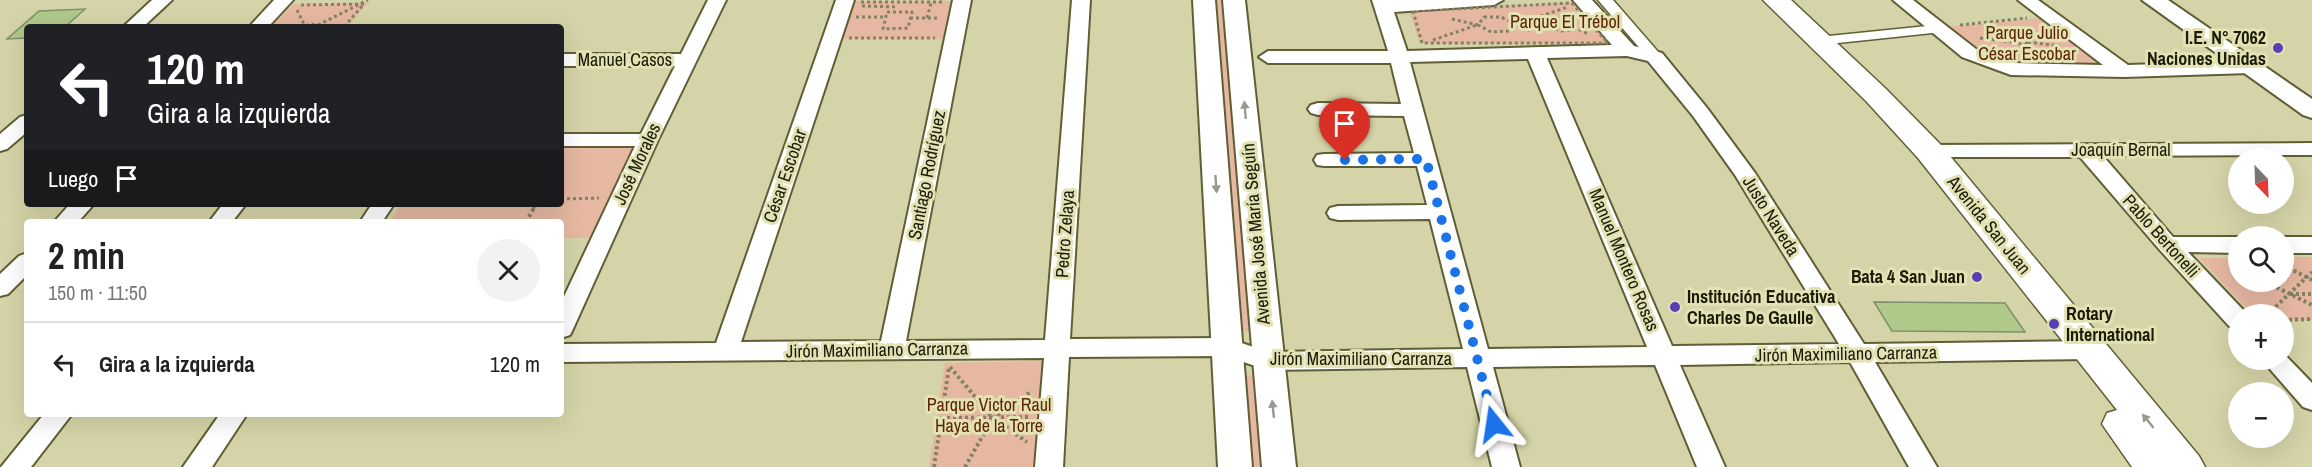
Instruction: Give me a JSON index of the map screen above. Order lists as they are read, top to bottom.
{
  "streets": {
    "main road": ["Avenida San Juan"],
    "street": [
      "Manuel Casos",
      "Joaquín Bernal",
      "José Morales",
      "Santiago Rodríguez",
      "César Escobar",
      "Justo Naveda",
      "Pedro Zelaya",
      "Avenida José María Seguín",
      "Pablo Bertonelli",
      "Manuel Montero Rosas",
      "Jirón Maximiliano Carranza"
    ]
  },
  "crossings": [
    ["Manuel Casos", "José Morales"],
    ["Joaquín Bernal", "Avenida San Juan"],
    ["Joaquín Bernal", "Pablo Bertonelli"],
    ["Santiago Rodríguez", "Jirón Maximiliano Carranza"],
    ["César Escobar", "Jirón Maximiliano Carranza"],
    ["Justo Naveda", "Jirón Maximiliano Carranza"],
    ["Avenida San Juan", "Jirón Maximiliano Carranza"],
    ["Pedro Zelaya", "Jirón Maximiliano Carranza"],
    ["Avenida José María Seguín", "Jirón Maximiliano Carranza"],
    ["Manuel Montero Rosas", "Jirón Maximiliano Carranza"]
  ],
  "parks": ["Parque El Trébol", "Parque Julio César Escobar", "Parque Victor Raul Haya de la Torre"],
  "places": [
    "I.E. N° 7062 Naciones Unidas",
    "Bata 4 San Juan",
    "Institución Educativa Charles De Gaulle",
    "Rotary International"
  ],
  "north": "bottom right",
  "page": {
    "turn": ["120 m", "Gira a la izquierda"],
    "map_buttons": ["+", "−"],
    "then": "Luego",
    "heading": ["2 min", "150 m · 11:50"],
    "list": [
      {
        "name": "Gira a la izquierda",
        "value": "120 m"
      }
    ]
  }
}
